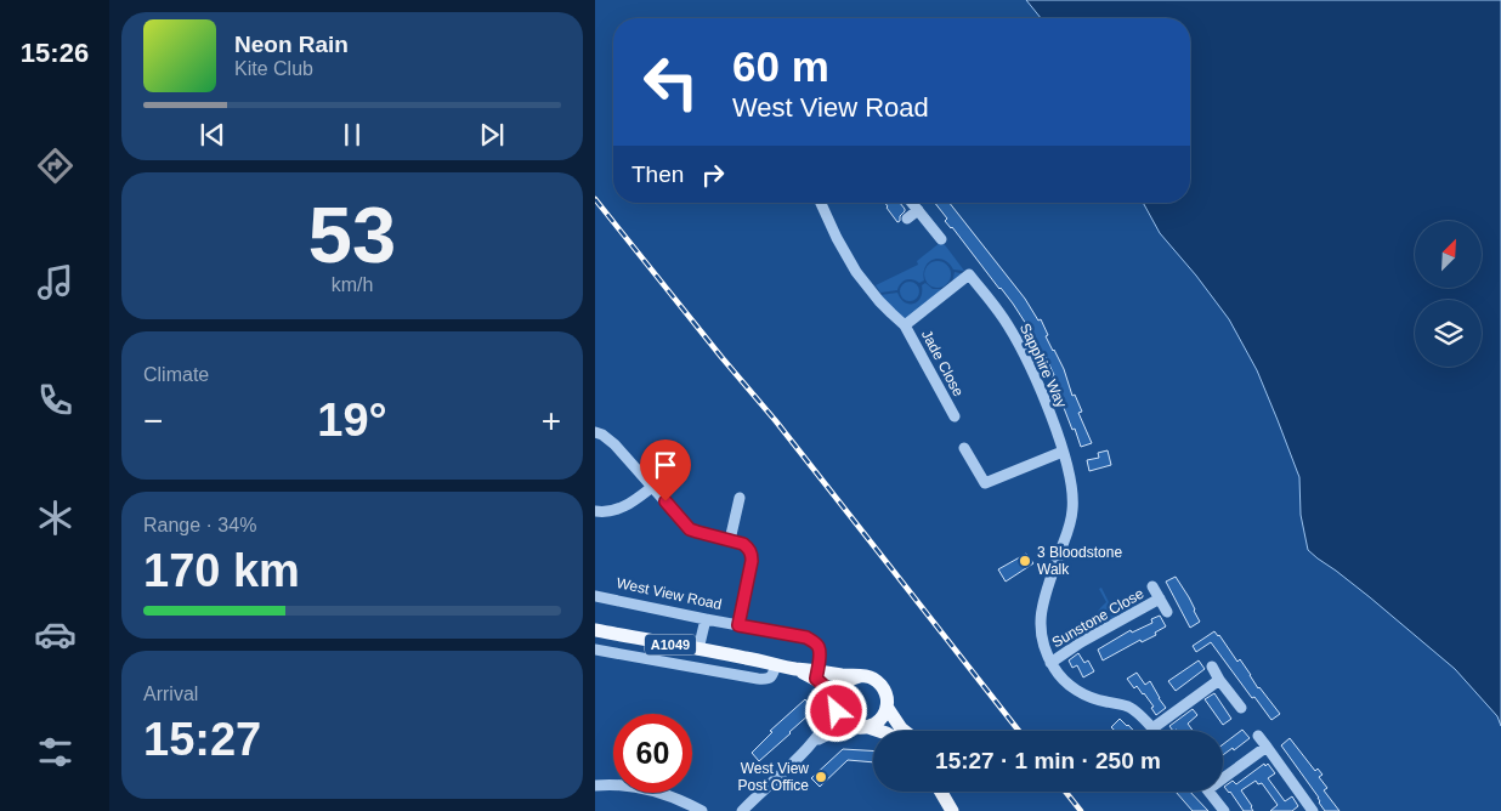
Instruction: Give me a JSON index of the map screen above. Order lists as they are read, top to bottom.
{
  "streets": {
    "main road": ["A1049"],
    "street": [
      "Jade Close",
      "Sapphire Way",
      "West View Road",
      "Sunstone Close"
    ]
  },
  "crossings": [
    ["Jade Close", "Sapphire Way"],
    ["Sapphire Way", "Sunstone Close"],
    ["West View Road", "A1049"]
  ],
  "places": ["3 Bloodstone Walk", "West View Post Office"],
  "north": "top right",
  "page": {
    "tabs": "15:26",
    "turn": ["60 m", "West View Road"],
    "song": ["Neon Rain", "Kite Club"],
    "then": "Then",
    "tile": [
      ["53", "km/h"],
      "Climate",
      ["Range · 34%", "170 km"],
      ["Arrival", "15:27"]
    ],
    "heat": ["−", "19°", "+"],
    "limit": "60",
    "trip": "15:27 · 1 min · 250 m"
  }
}
